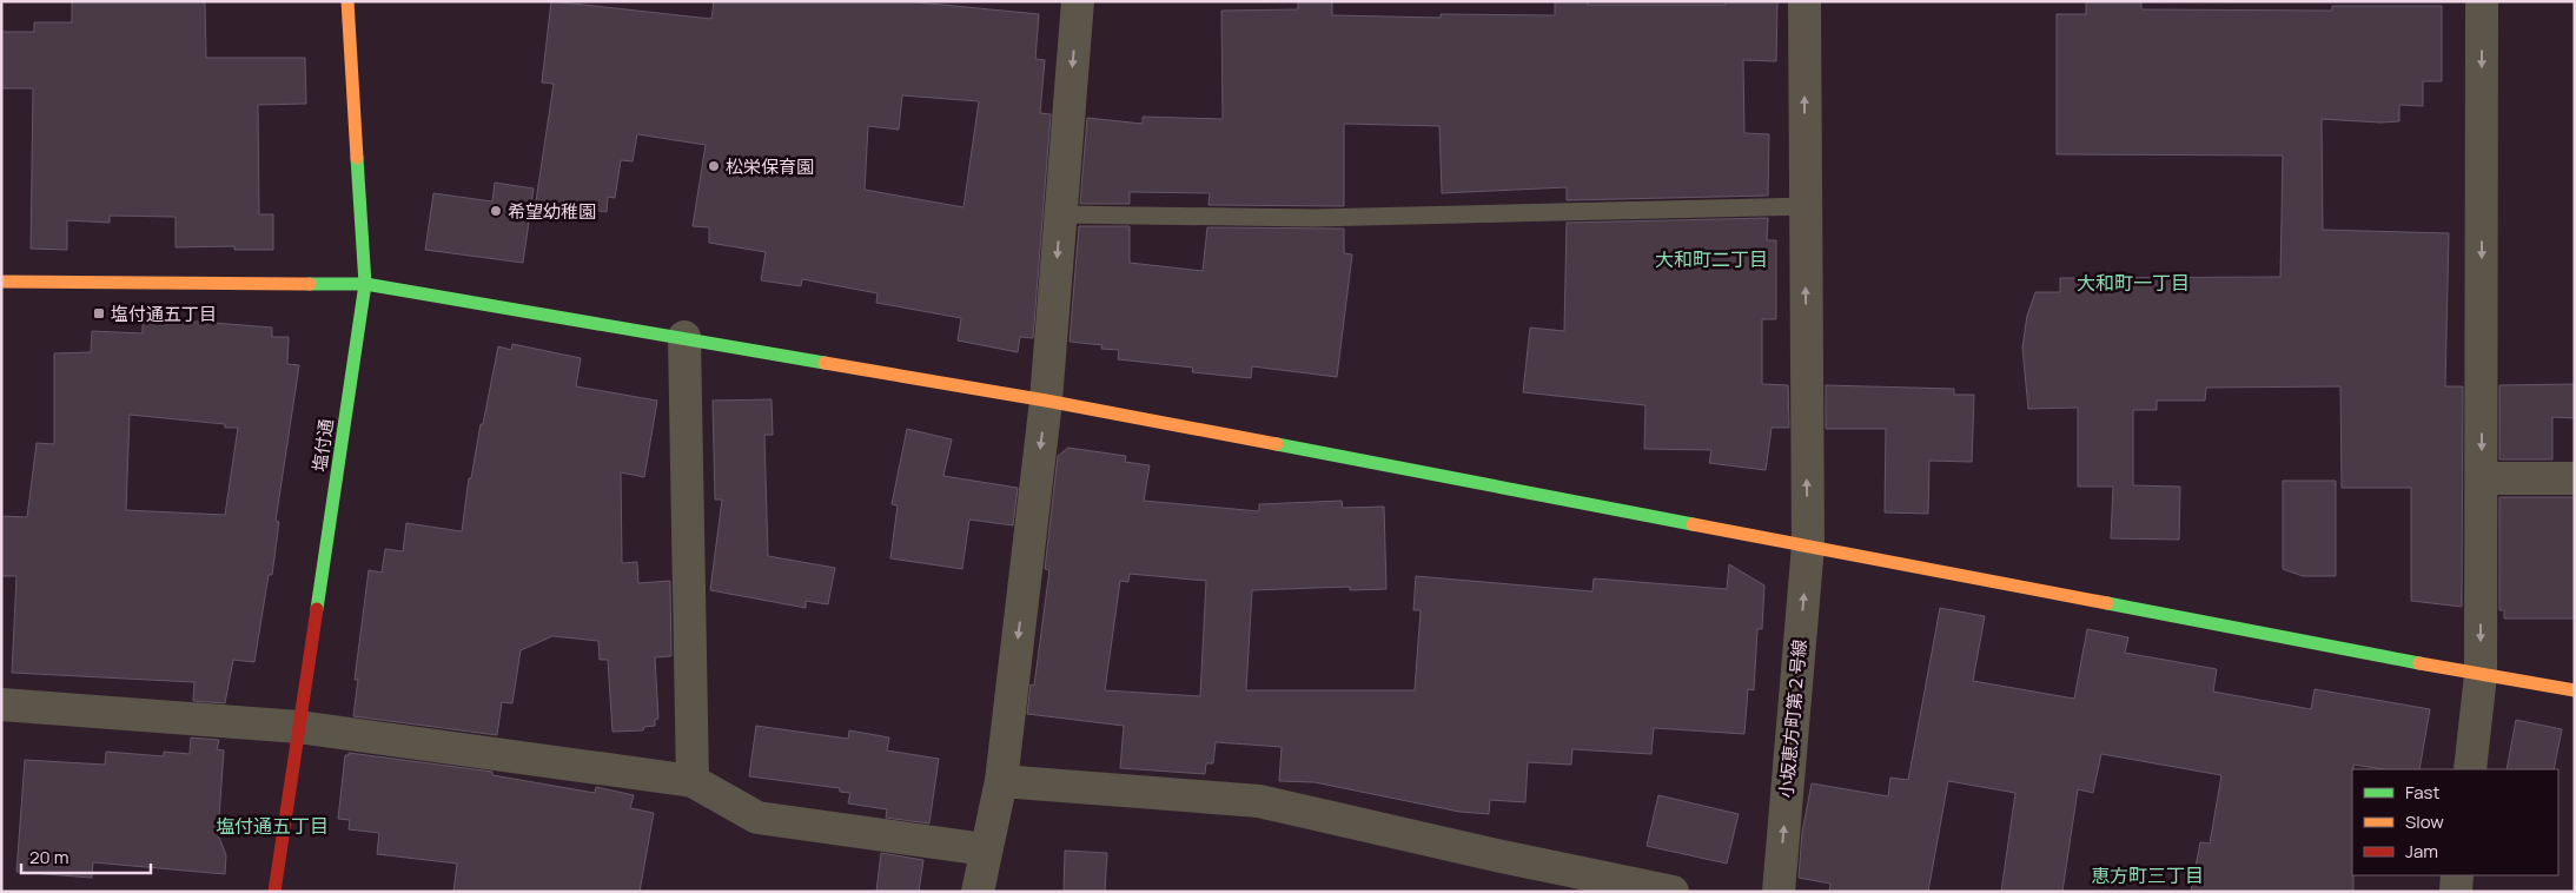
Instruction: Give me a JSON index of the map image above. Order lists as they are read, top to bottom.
{
  "streets": {
    "street": ["塩付通", "小坂恵方町第２号線"]
  },
  "one_way": ["小坂恵方町第２号線"],
  "districts": [
    "大和町二丁目",
    "大和町一丁目",
    "塩付通五丁目",
    "恵方町三丁目"
  ],
  "places": {
    "other": ["松栄保育園", "希望幼稚園"],
    "transit": ["塩付通五丁目"]
  },
  "legend": ["Fast", "Slow", "Jam"],
  "scale_bar": "20 m"
}
